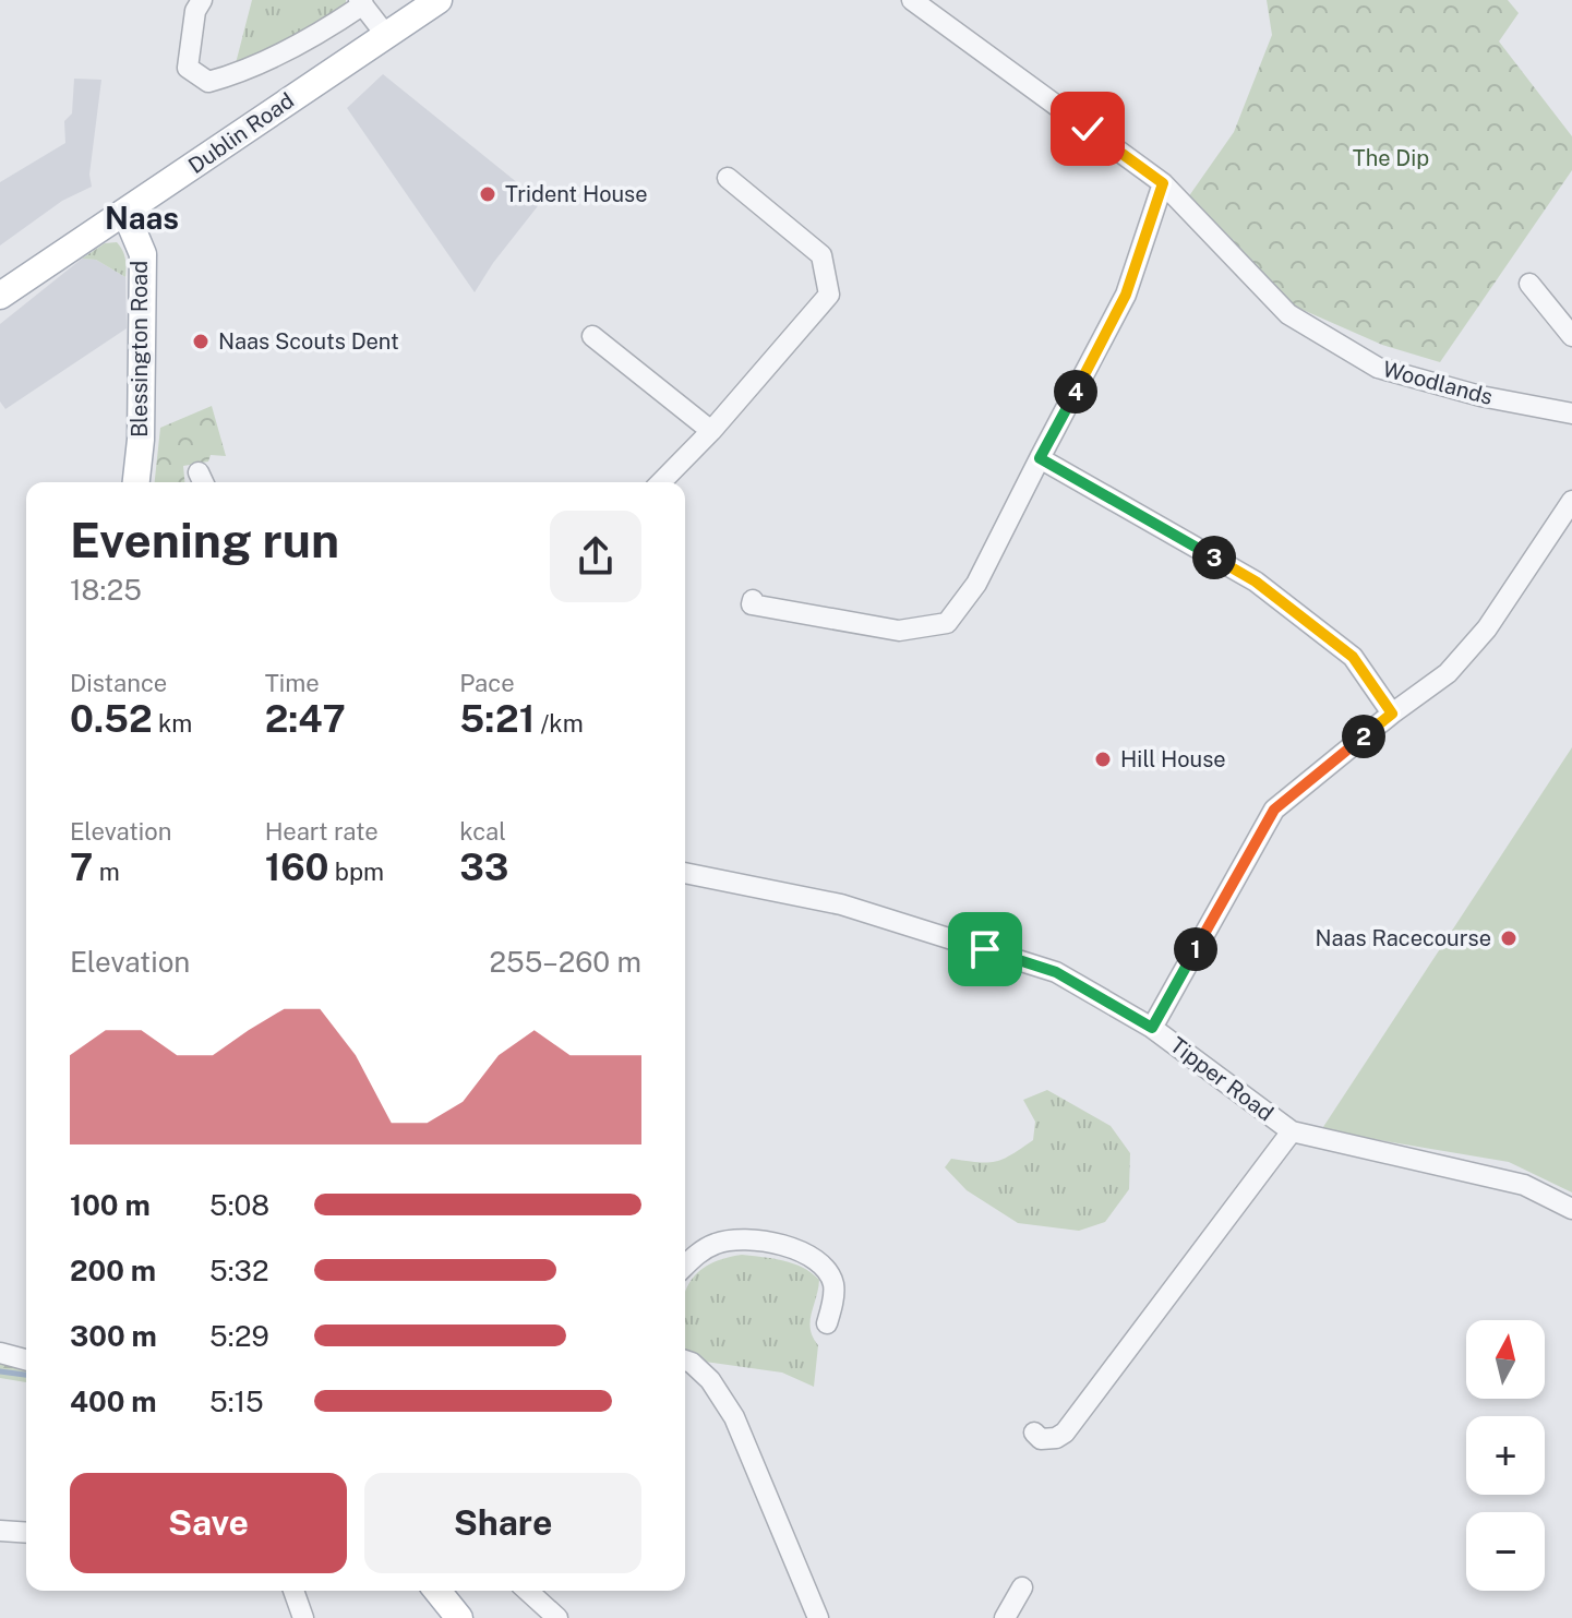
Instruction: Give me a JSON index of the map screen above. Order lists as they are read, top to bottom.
{
  "streets": {
    "main road": ["Dublin Road", "Blessington Road"],
    "street": ["Woodlands", "Tipper Road"]
  },
  "crossings": [
    ["Dublin Road", "Blessington Road"]
  ],
  "districts": ["Naas"],
  "parks": ["The Dip"],
  "places": [
    "Trident House",
    "Naas Scouts Dent",
    "Hill House",
    "Naas Racecourse"
  ],
  "north": "top",
  "page": {
    "pins": [
      "4",
      "3",
      "2",
      "1"
    ],
    "heading": ["Evening run", "18:25"],
    "stats": [
      ["Distance", "0.52 km"],
      ["Time", "2:47"],
      ["Pace", "5:21 /km"],
      ["Elevation", "7 m"],
      ["Heart rate", "160 bpm"],
      ["kcal", "33"]
    ],
    "chart": ["Elevation", "255–260 m"],
    "list": [
      {
        "name": "100 m",
        "note": "5:08"
      },
      {
        "name": "200 m",
        "note": "5:32"
      },
      {
        "name": "300 m",
        "note": "5:29"
      },
      {
        "name": "400 m",
        "note": "5:15"
      }
    ],
    "map_buttons": ["+", "−"],
    "buttons": ["Save", "Share"]
  }
}
